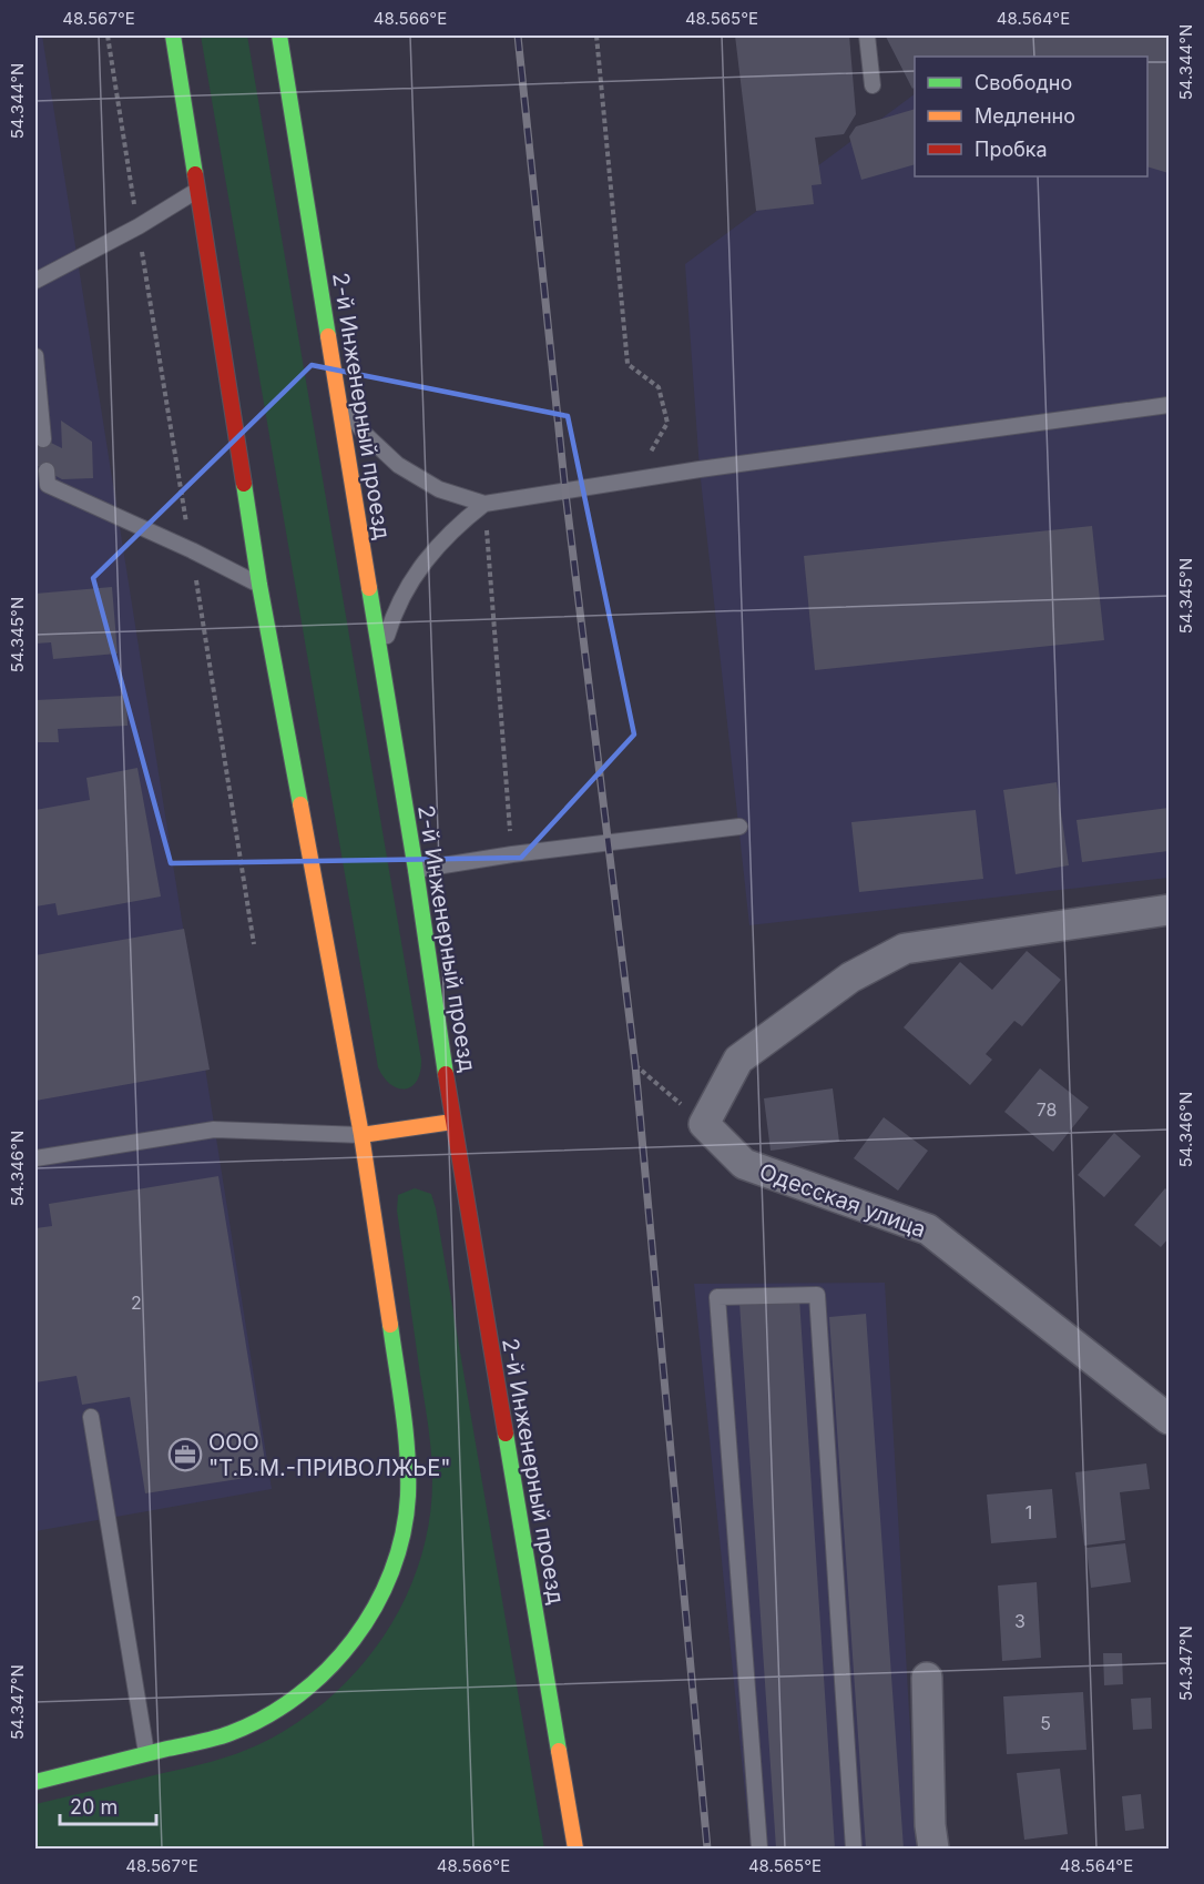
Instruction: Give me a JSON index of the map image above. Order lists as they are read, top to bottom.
{
  "streets": {
    "main road": ["2-й Инженерный проезд"],
    "street": ["Одесская улица"]
  },
  "places": {
    "office": ["ООО \"Т.Б.М.-ПРИВОЛЖЬЕ\""]
  },
  "house_numbers": [
    "78",
    "2",
    "1",
    "3",
    "5"
  ],
  "legend": ["Свободно", "Медленно", "Пробка"],
  "scale_bar": "20 m",
  "coordinates": [
    "48.567°E",
    "48.566°E",
    "48.565°E",
    "48.564°E",
    "54.344°N",
    "54.345°N",
    "54.346°N",
    "54.347°N"
  ]
}
